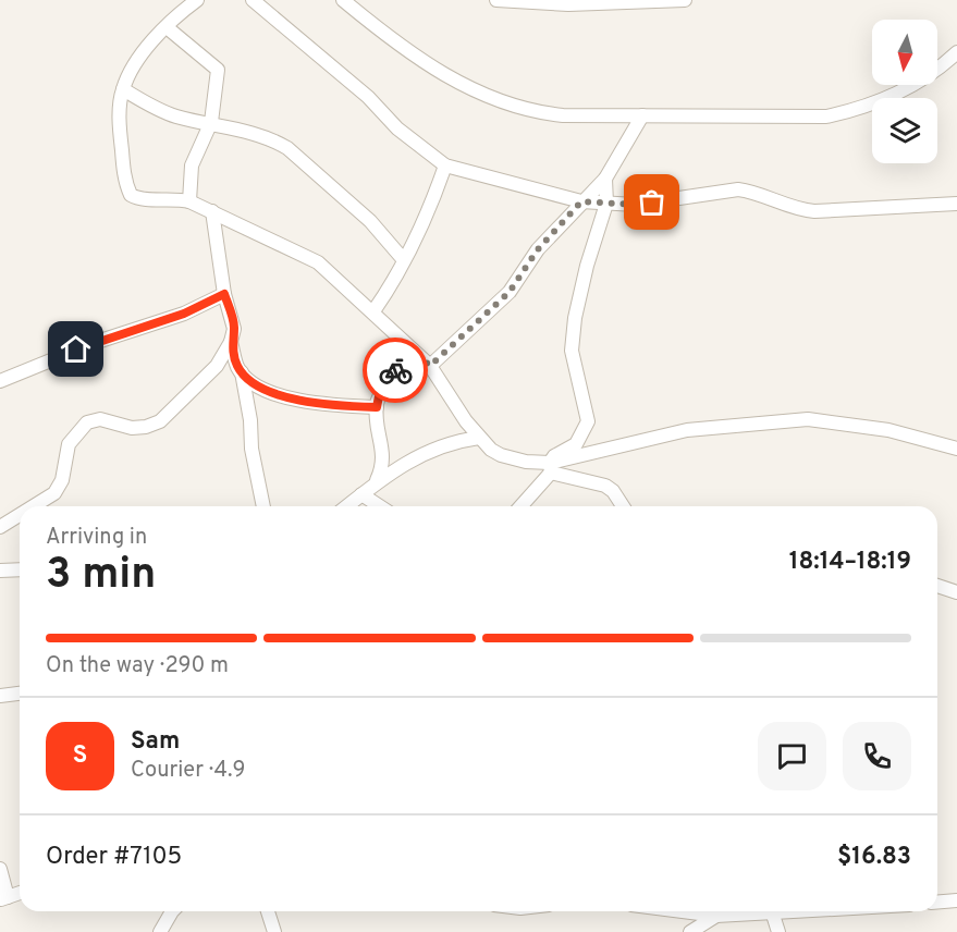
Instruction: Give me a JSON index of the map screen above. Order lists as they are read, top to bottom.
{
  "north": "bottom",
  "page": {
    "heading": ["3 min", "Arriving in", "18:14–18:19"],
    "panel": [
      "Sam",
      "Courier · 4.9",
      "Order #7105",
      "$16.83"
    ],
    "bar": "On the way · 290 m",
    "round": "S"
  }
}
